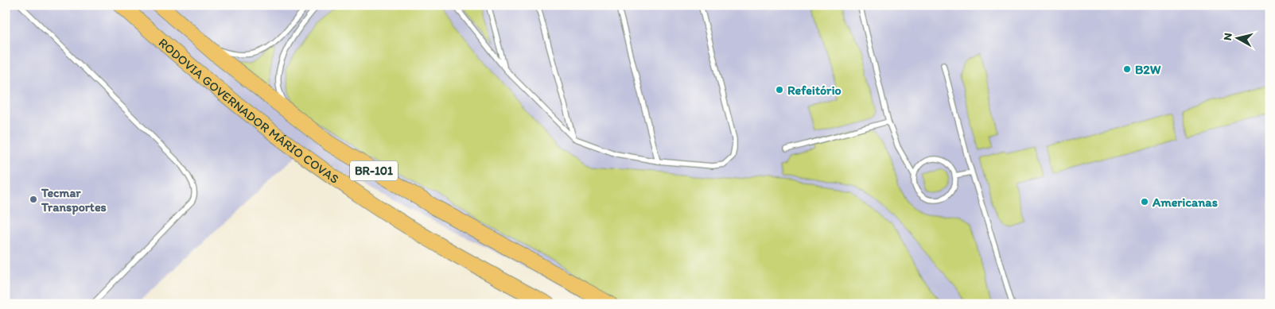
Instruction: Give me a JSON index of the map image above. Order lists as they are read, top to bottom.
{
  "streets": {
    "highway": ["RODOVIA GOVERNADOR MÁRIO COVAS", "BR-101"]
  },
  "places": [
    "B2W",
    "Refeitório",
    "Tecmar Transportes",
    "Americanas"
  ],
  "north": "left"
}
